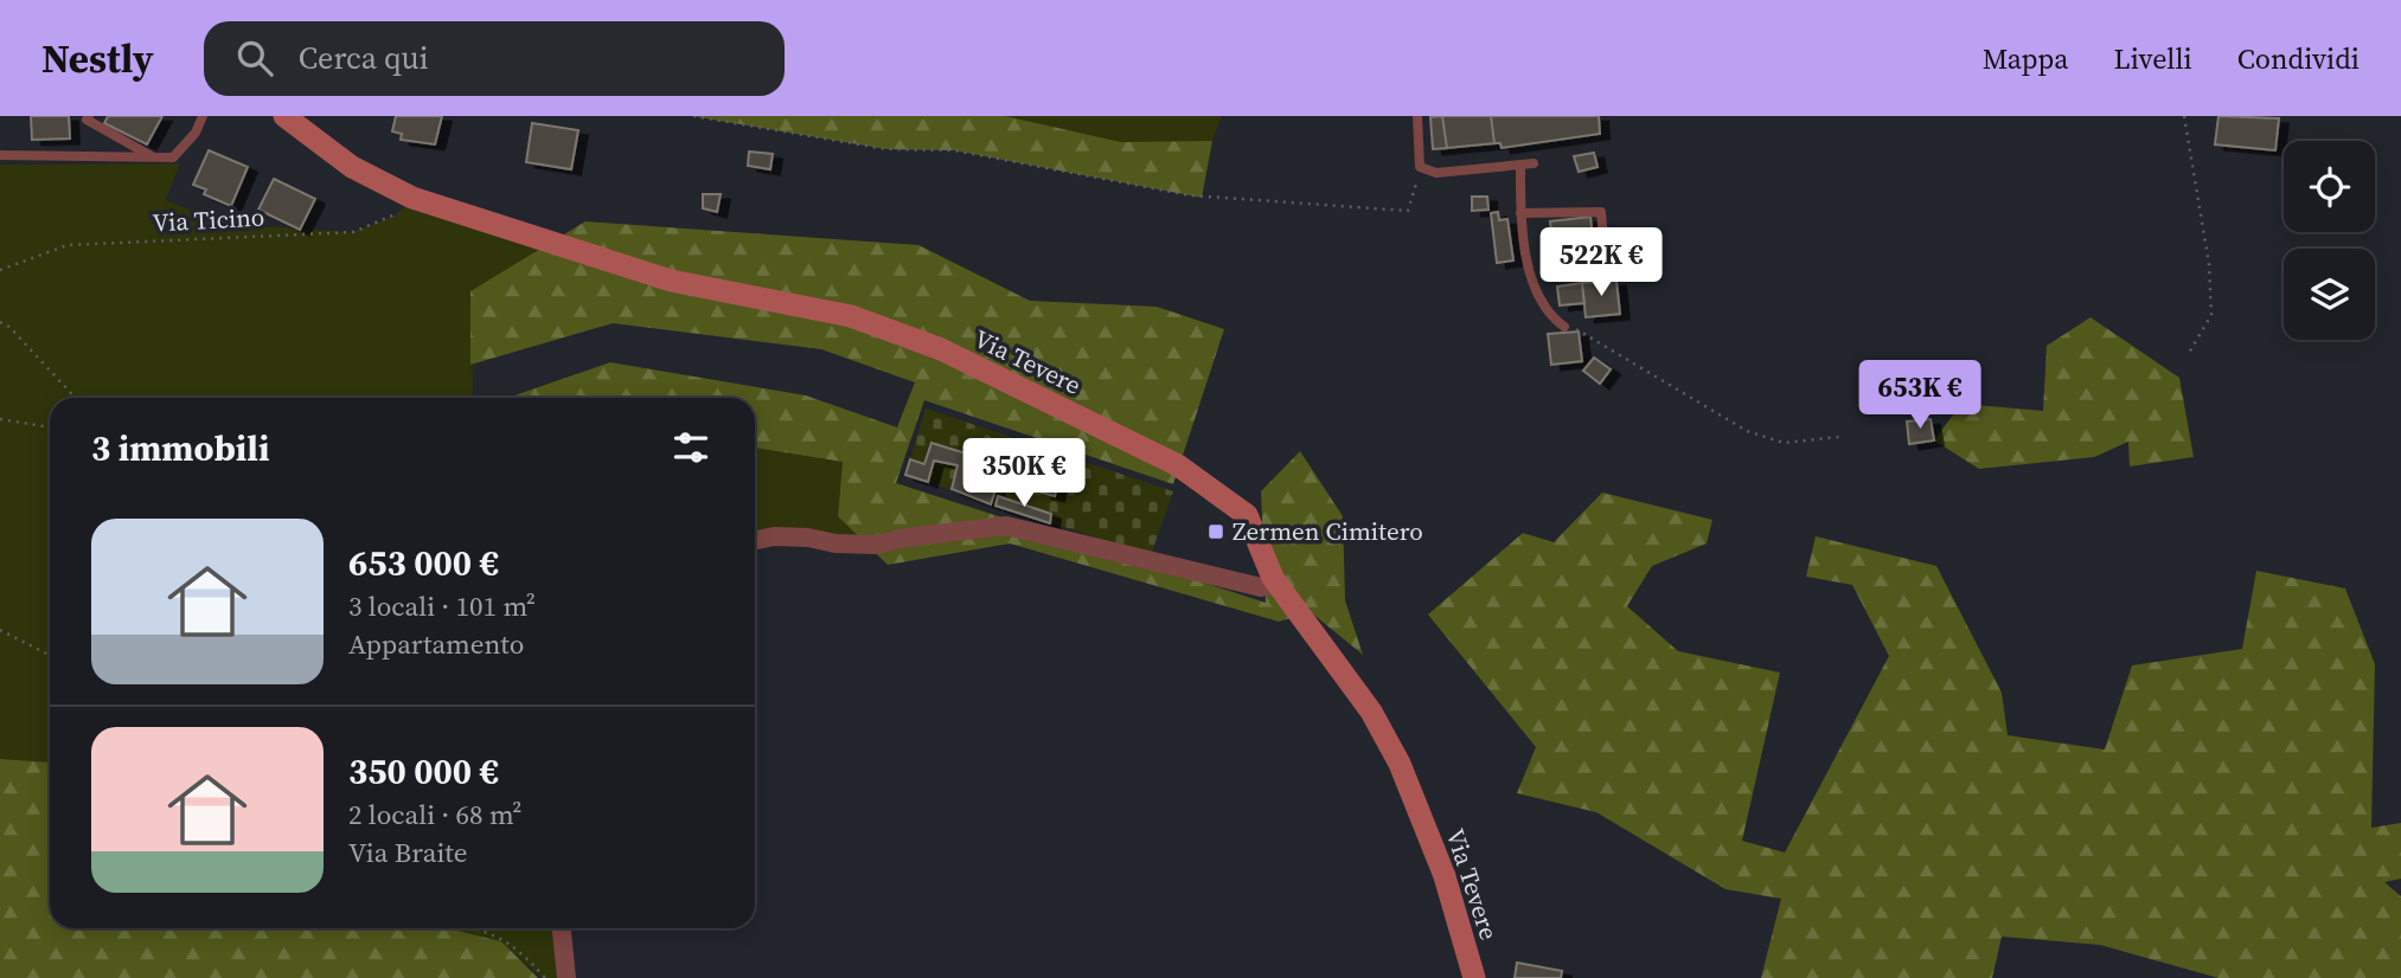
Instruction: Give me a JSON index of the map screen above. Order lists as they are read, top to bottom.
{
  "streets": {
    "main road": ["Via Tevere"],
    "path": ["Via Ticino"]
  },
  "crossings": [
    ["Via Ticino", "Via Tevere"]
  ],
  "places": {
    "transit": ["Zermen Cimitero"]
  },
  "page": {
    "header": "Nestly",
    "search": "Cerca qui",
    "nav": ["Mappa", "Livelli", "Condividi"],
    "price": ["522K €", "653K €", "350K €"],
    "heading": "3 immobili",
    "list": [
      {
        "name": "653 000 €",
        "note": "3 locali · 101 m² · Appartamento"
      },
      {
        "name": "350 000 €",
        "note": "2 locali · 68 m² · Via Braite"
      }
    ]
  }
}
